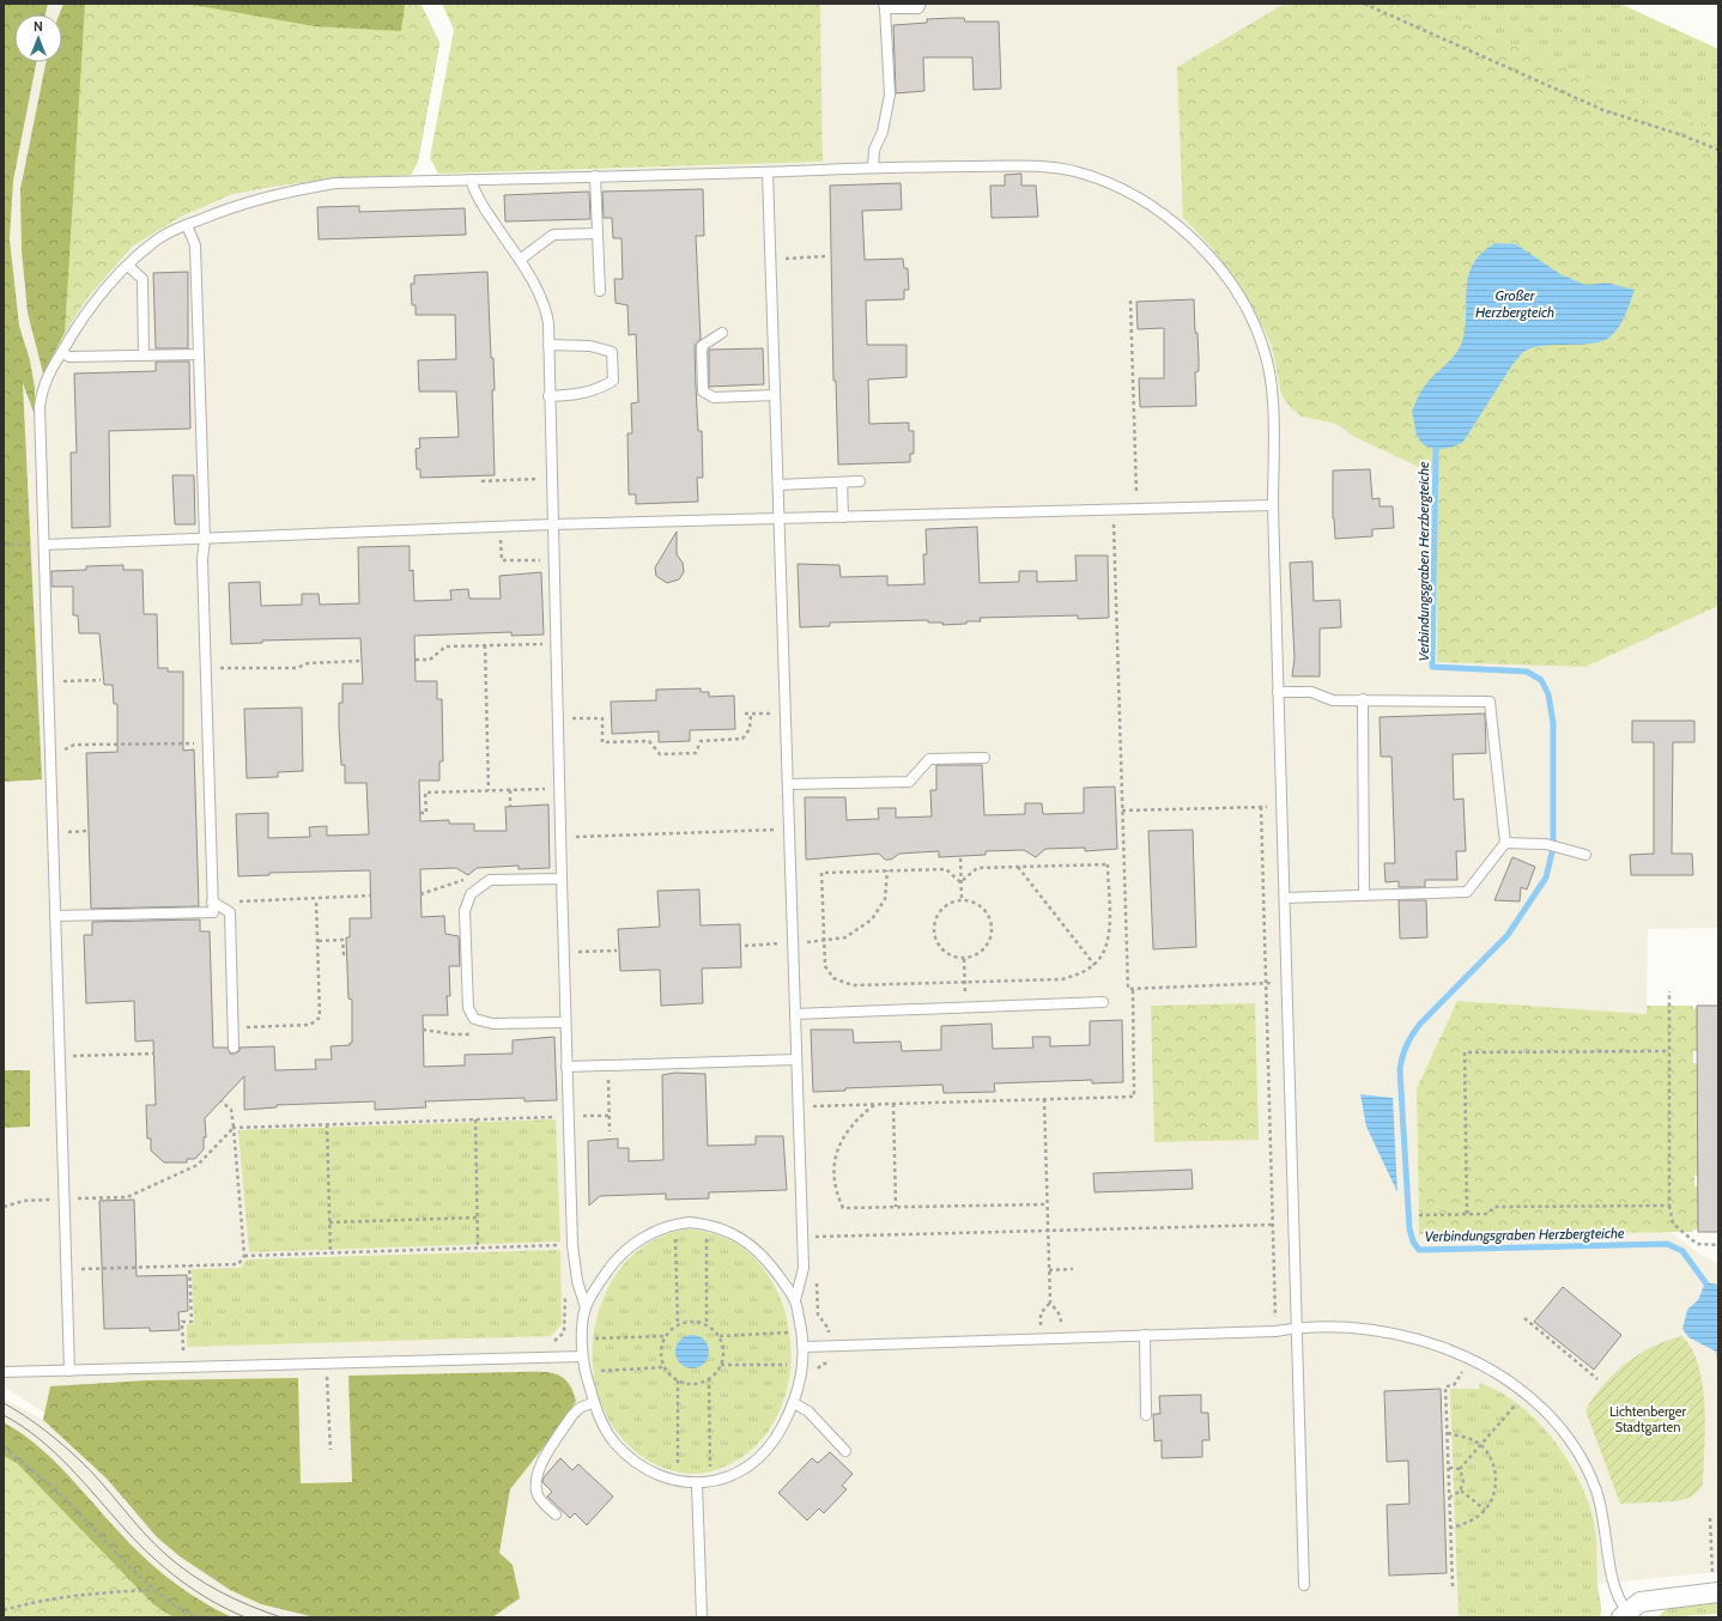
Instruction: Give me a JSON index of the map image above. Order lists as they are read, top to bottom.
{
  "water": ["Großer Herzbergteich", "Verbindungsgraben Herzbergteiche"],
  "parks": ["Lichtenberger Stadtgarten"],
  "north": "top"
}
